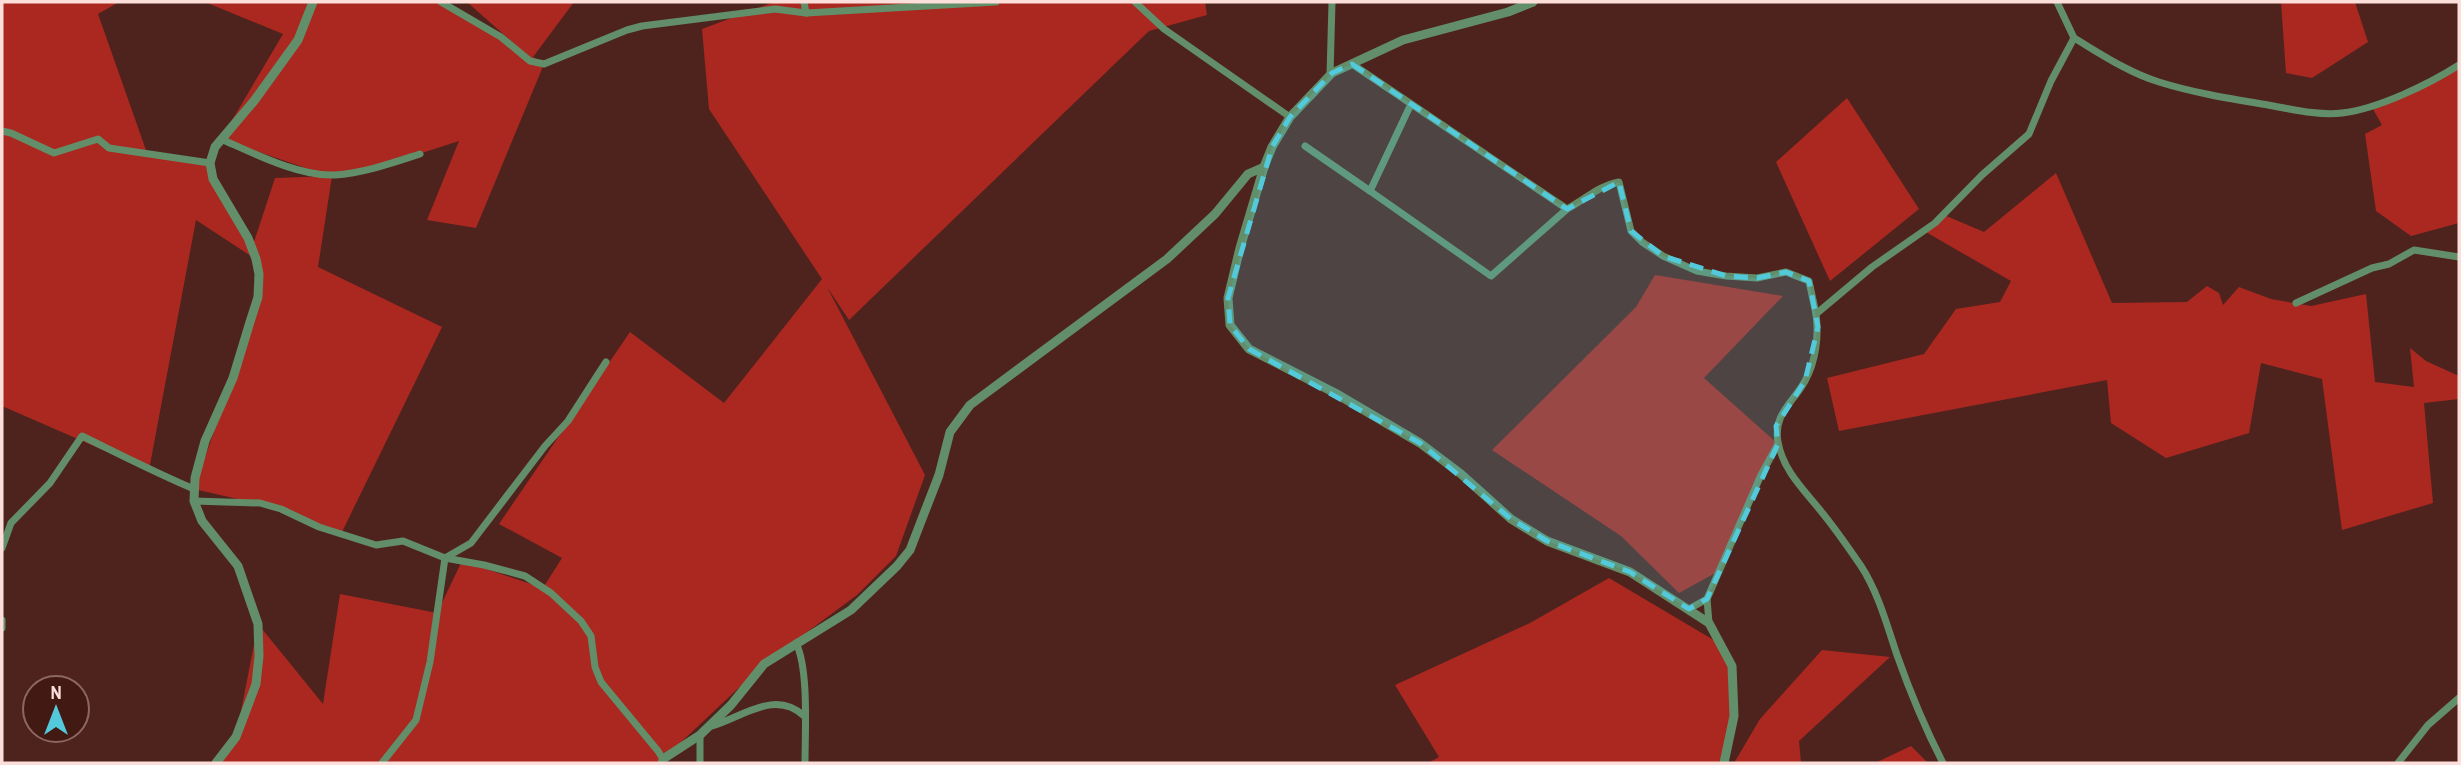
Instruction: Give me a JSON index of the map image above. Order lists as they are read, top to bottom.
{
  "north": "top"
}
